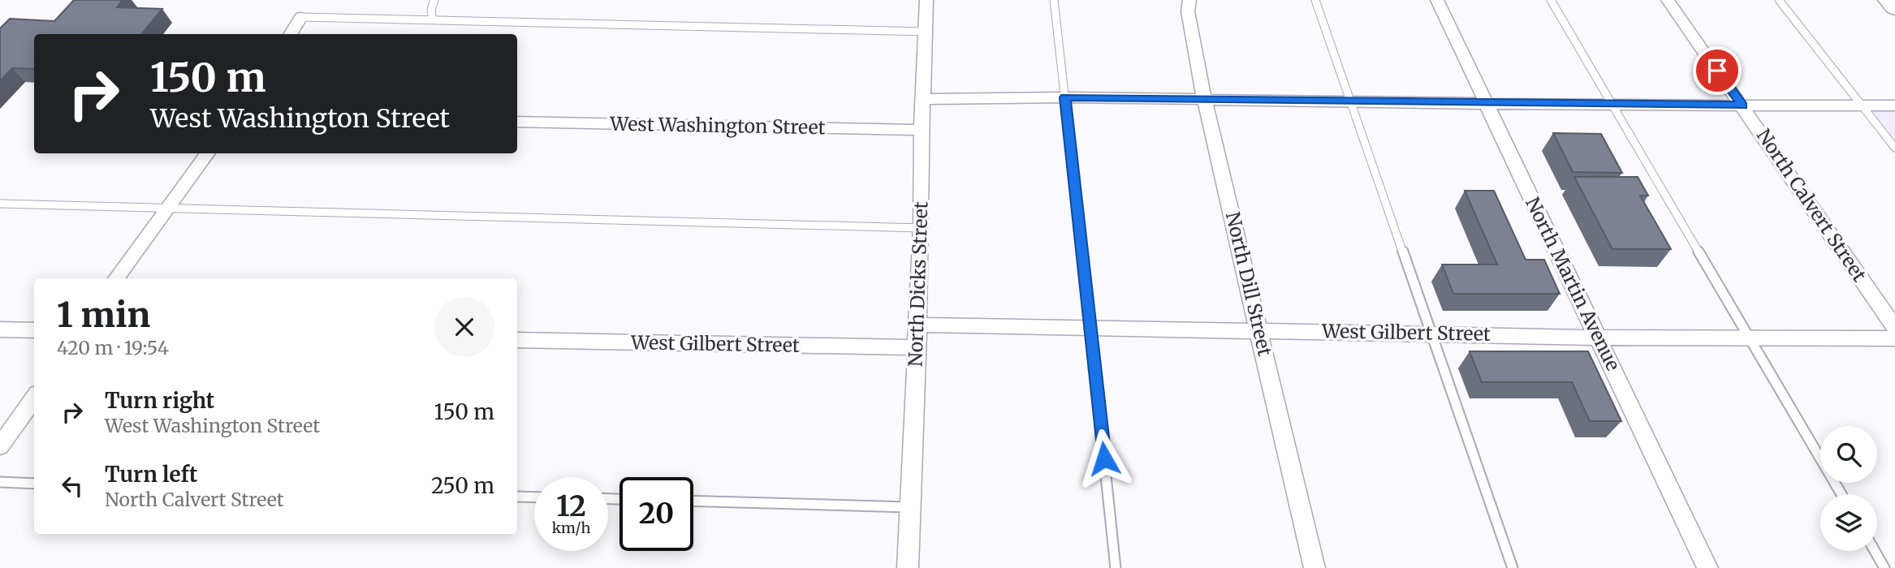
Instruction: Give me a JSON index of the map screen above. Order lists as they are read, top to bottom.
{
  "streets": {
    "street": [
      "West Washington Street",
      "North Calvert Street",
      "North Dicks Street",
      "North Dill Street",
      "North Martin Avenue",
      "West Gilbert Street"
    ]
  },
  "crossings": [
    ["West Washington Street", "North Dicks Street"],
    ["North Dicks Street", "West Gilbert Street"],
    ["North Dill Street", "West Gilbert Street"],
    ["North Martin Avenue", "West Gilbert Street"]
  ],
  "page": {
    "turn": ["150 m", "West Washington Street"],
    "heading": ["1 min", "420 m · 19:54"],
    "list": [
      {
        "name": "Turn right",
        "note": "West Washington Street",
        "value": "150 m"
      },
      {
        "name": "Turn left",
        "note": "North Calvert Street",
        "value": "250 m"
      }
    ],
    "speed": "12 km/h",
    "limit": "20"
  }
}
